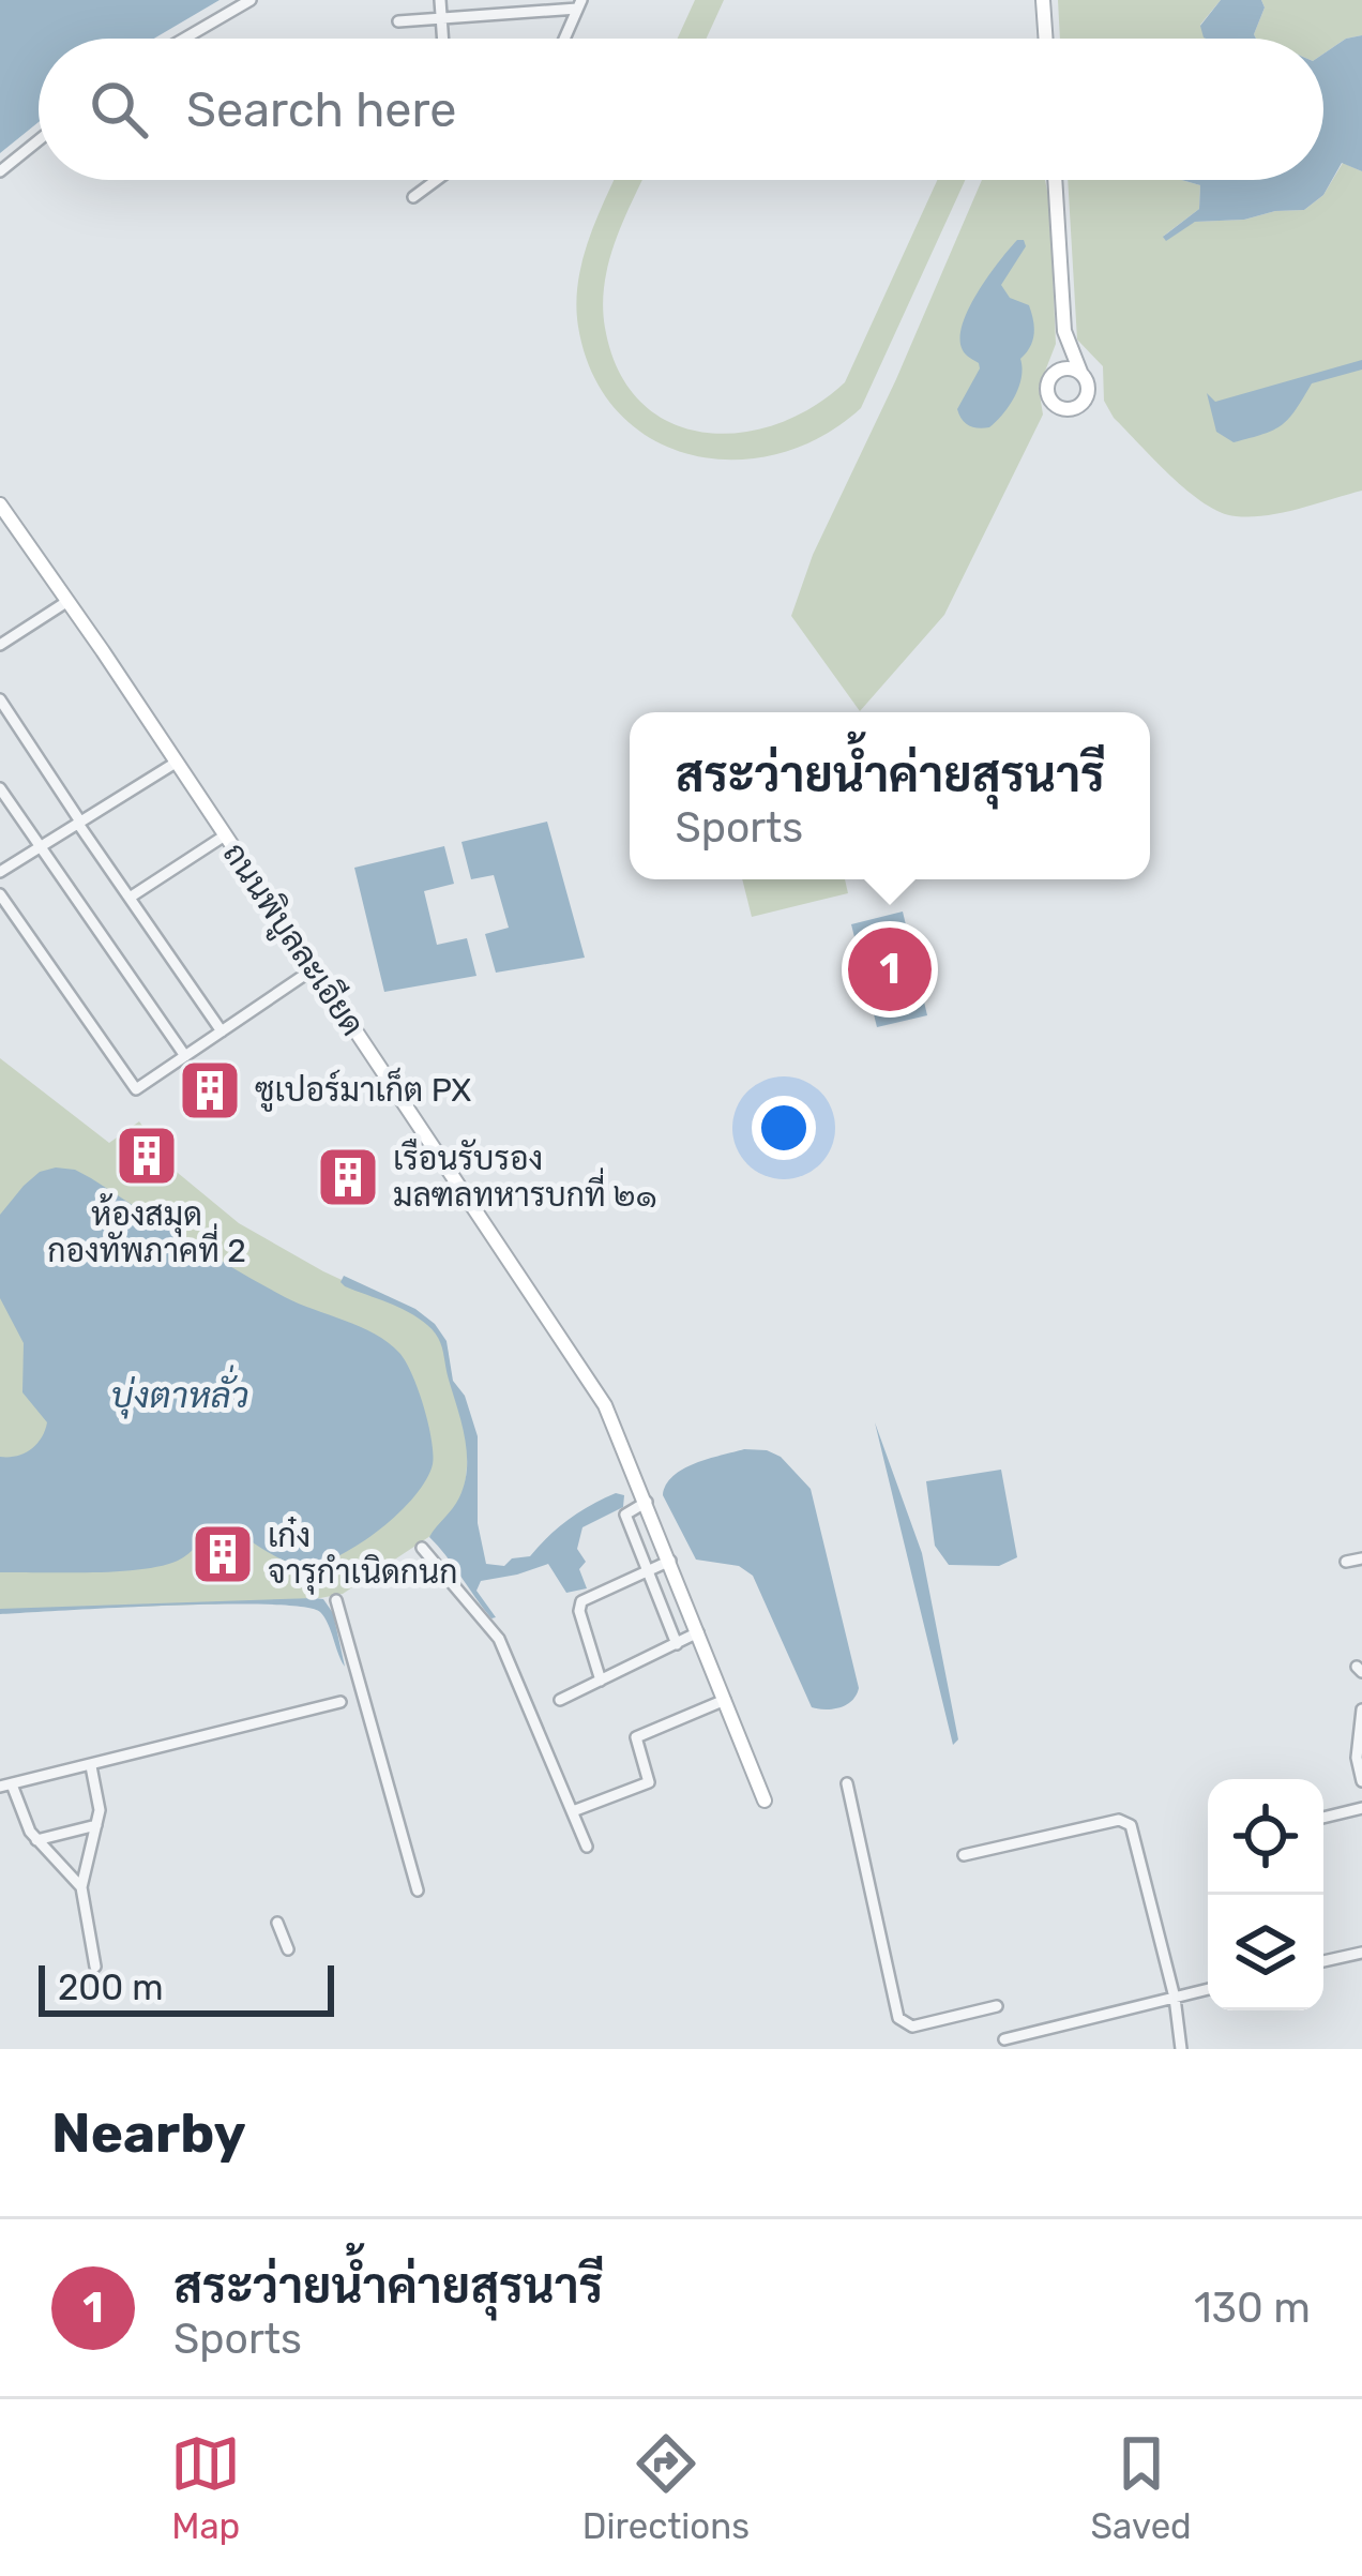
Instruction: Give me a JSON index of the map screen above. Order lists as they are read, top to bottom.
{
  "streets": {
    "street": ["ถนนพิบูลละเอียด"]
  },
  "water": ["บุ่งตาหลั่ว"],
  "places": {
    "building": [
      "ซูเปอร์มาเก็ต PX",
      "ห้องสมุด กองทัพภาคที่ 2",
      "เรือนรับรอง มลฑลทหารบกที่ ๒๑",
      "เก๋ง จารุกำเนิดกนก"
    ]
  },
  "scale_bar": "200 m",
  "page": {
    "search": "Search here",
    "popup": ["สระว่ายนํ้าค่ายสุรนารี", "Sports"],
    "pins": "1",
    "scale": "200 m",
    "heading": "Nearby",
    "list": [
      {
        "mark": "1",
        "name": "สระว่ายนํ้าค่ายสุรนารี",
        "note": "Sports",
        "value": "130 m"
      }
    ],
    "nav": ["Map", "Directions", "Saved"]
  }
}
